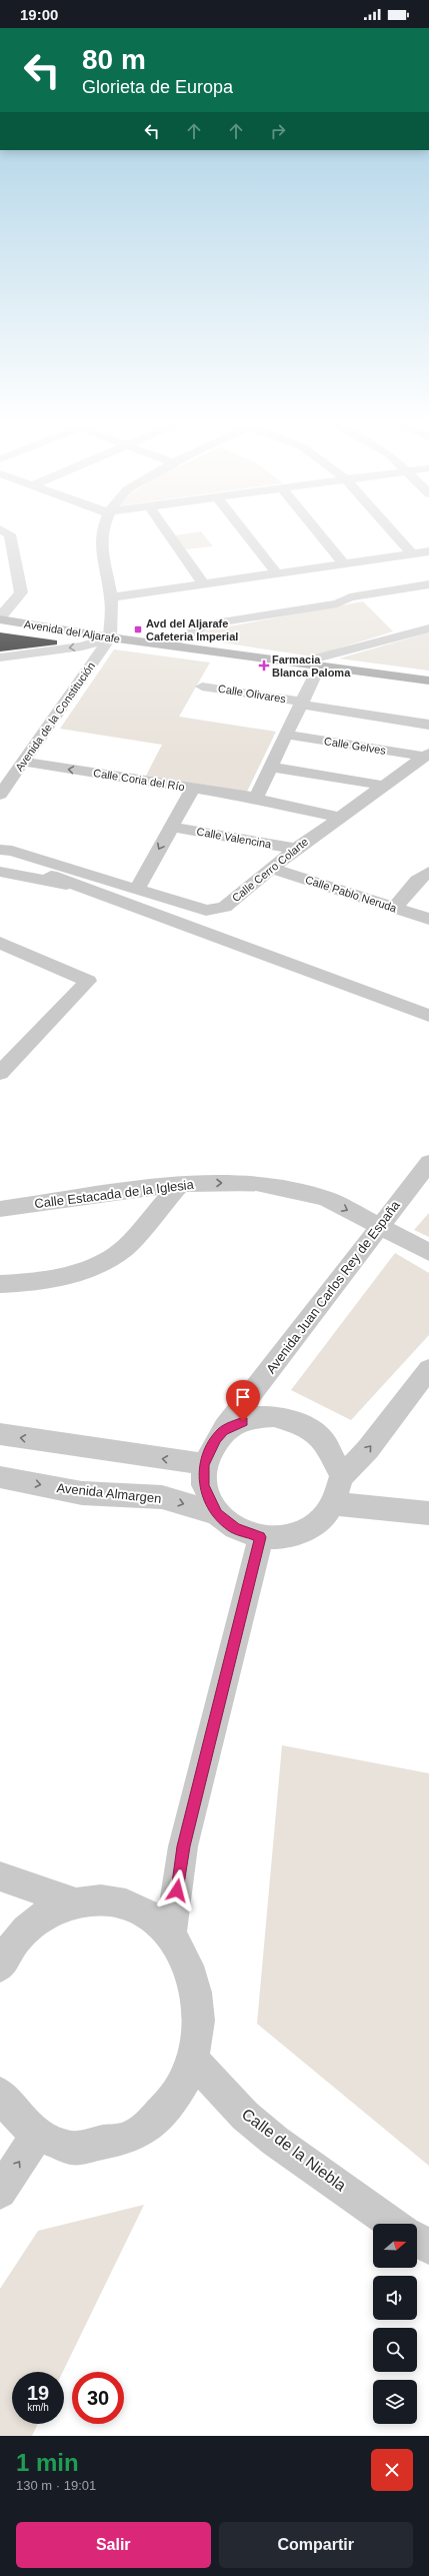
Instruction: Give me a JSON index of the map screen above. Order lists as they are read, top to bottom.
{
  "streets": {
    "main road": ["Avenida del Aljarafe"],
    "street": [
      "Calle Olivares",
      "Avenida de la Constitución",
      "Calle Gelves",
      "Calle Coria del Río",
      "Calle Valencina",
      "Calle Cerro Colarte",
      "Calle Pablo Neruda",
      "Calle Estacada de la Iglesia",
      "Avenida Juan Carlos Rey de España",
      "Avenida Almargen",
      "Calle de la Niebla"
    ]
  },
  "crossings": [
    ["Avenida del Aljarafe", "Avenida de la Constitución"],
    ["Avenida de la Constitución", "Calle Coria del Río"],
    ["Calle Gelves", "Calle Cerro Colarte"],
    ["Calle Coria del Río", "Calle Cerro Colarte"],
    ["Calle Valencina", "Calle Cerro Colarte"],
    ["Calle Cerro Colarte", "Calle Pablo Neruda"],
    ["Calle Estacada de la Iglesia", "Avenida Juan Carlos Rey de España"],
    ["Avenida Juan Carlos Rey de España", "Avenida Almargen"]
  ],
  "one_way": ["Calle Estacada de la Iglesia"],
  "places": {
    "transit": ["Avd del Aljarafe Cafeteria Imperial"],
    "health": ["Farmacia Blanca Paloma"]
  },
  "north": "right",
  "page": {
    "status": "19:00",
    "turn": ["80 m", "Glorieta de Europa"],
    "speed": "19 km/h",
    "limit": "30",
    "heading": ["1 min", "130 m · 19:01"],
    "buttons": ["Salir", "Compartir"]
  }
}
